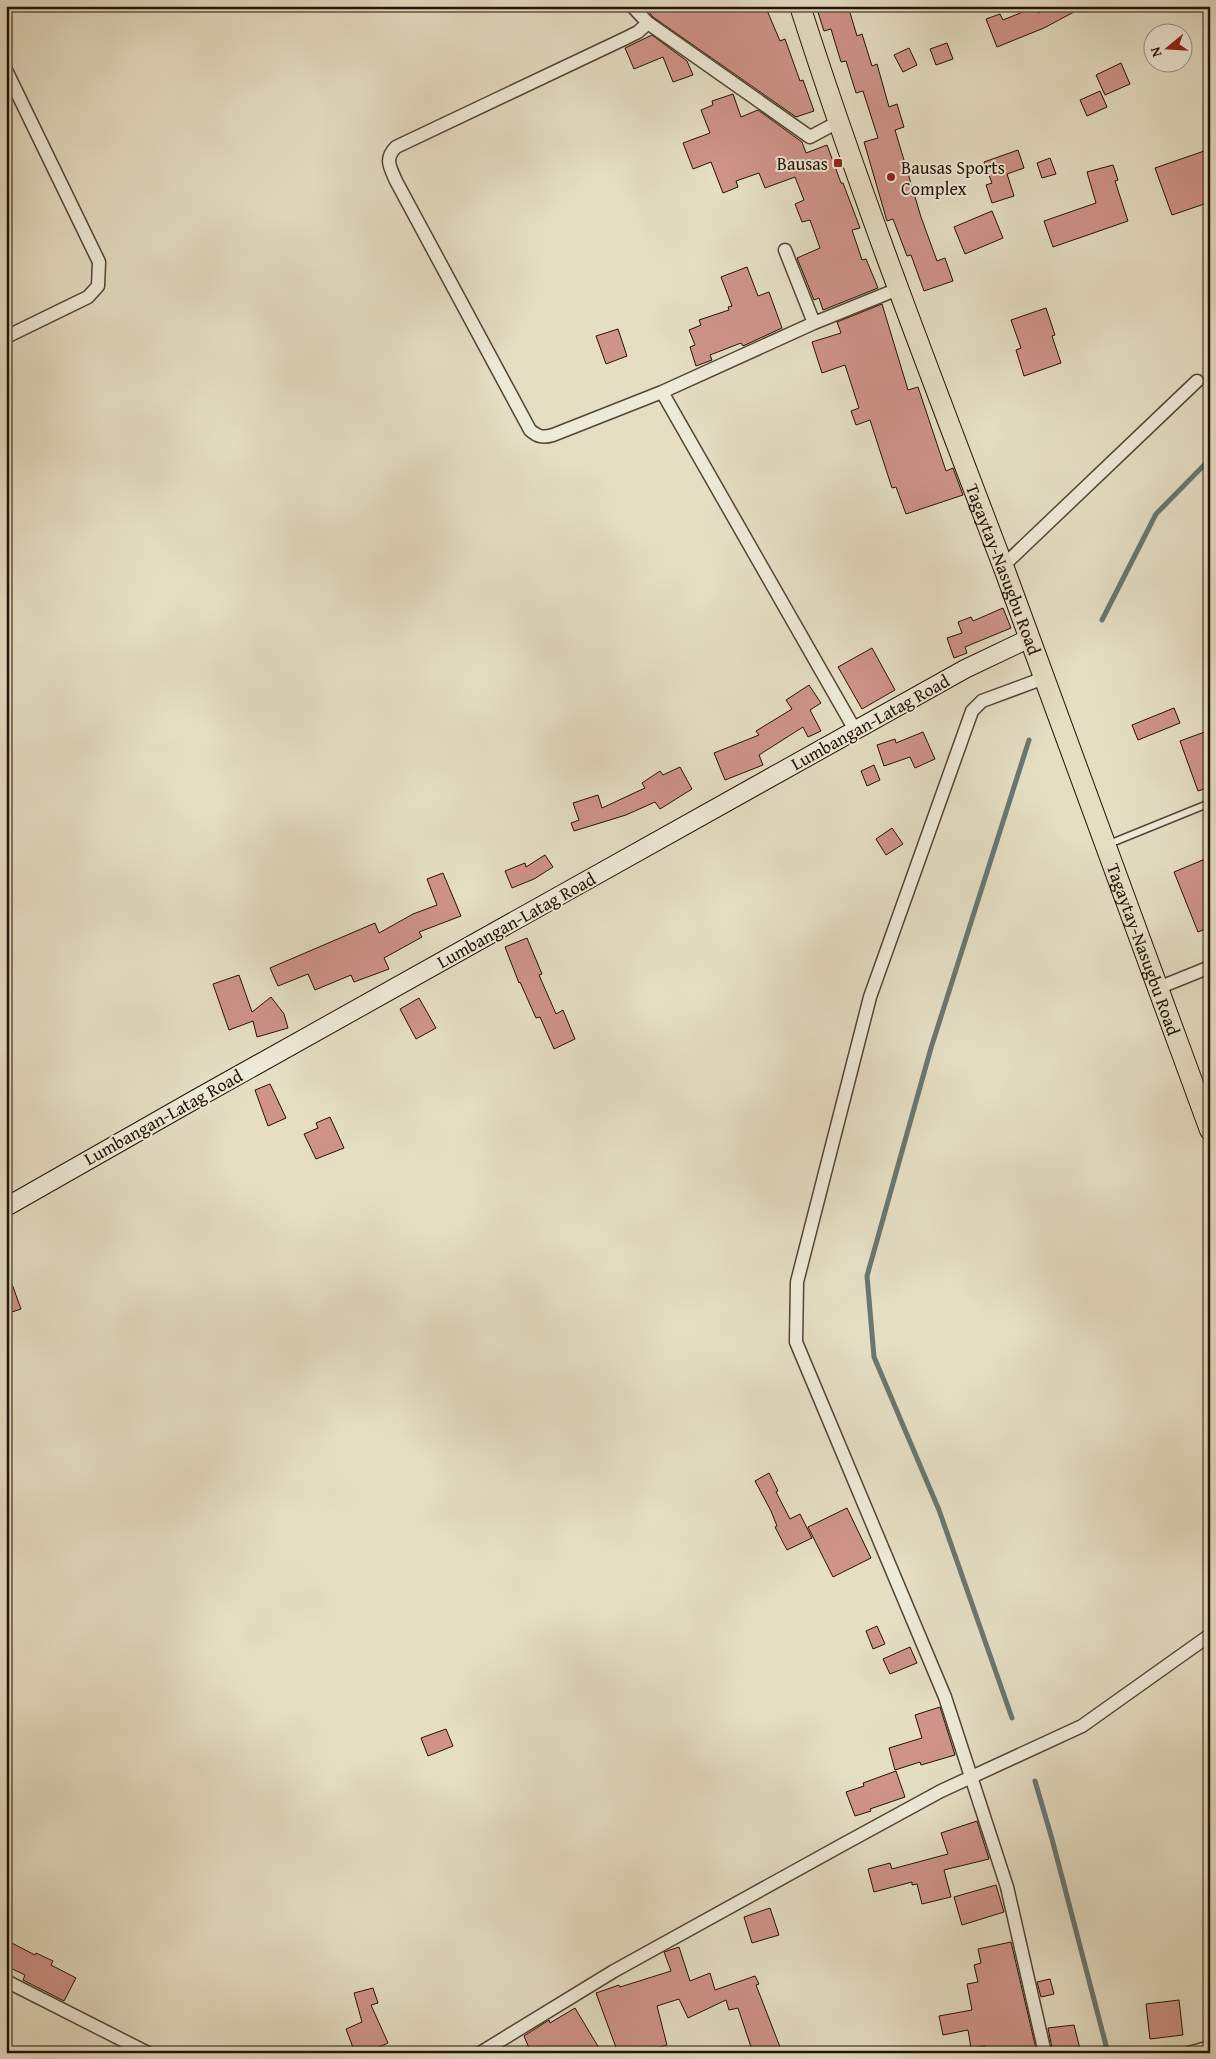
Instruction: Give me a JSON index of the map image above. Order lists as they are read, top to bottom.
{
  "streets": {
    "main road": ["Tagaytay-Nasugbu Road"],
    "street": ["Lumbangan-Latag Road"]
  },
  "crossings": [
    ["Tagaytay-Nasugbu Road", "Lumbangan-Latag Road"]
  ],
  "places": {
    "transit": ["Bausas"],
    "other": ["Bausas Sports Complex"]
  },
  "north": "left"
}
